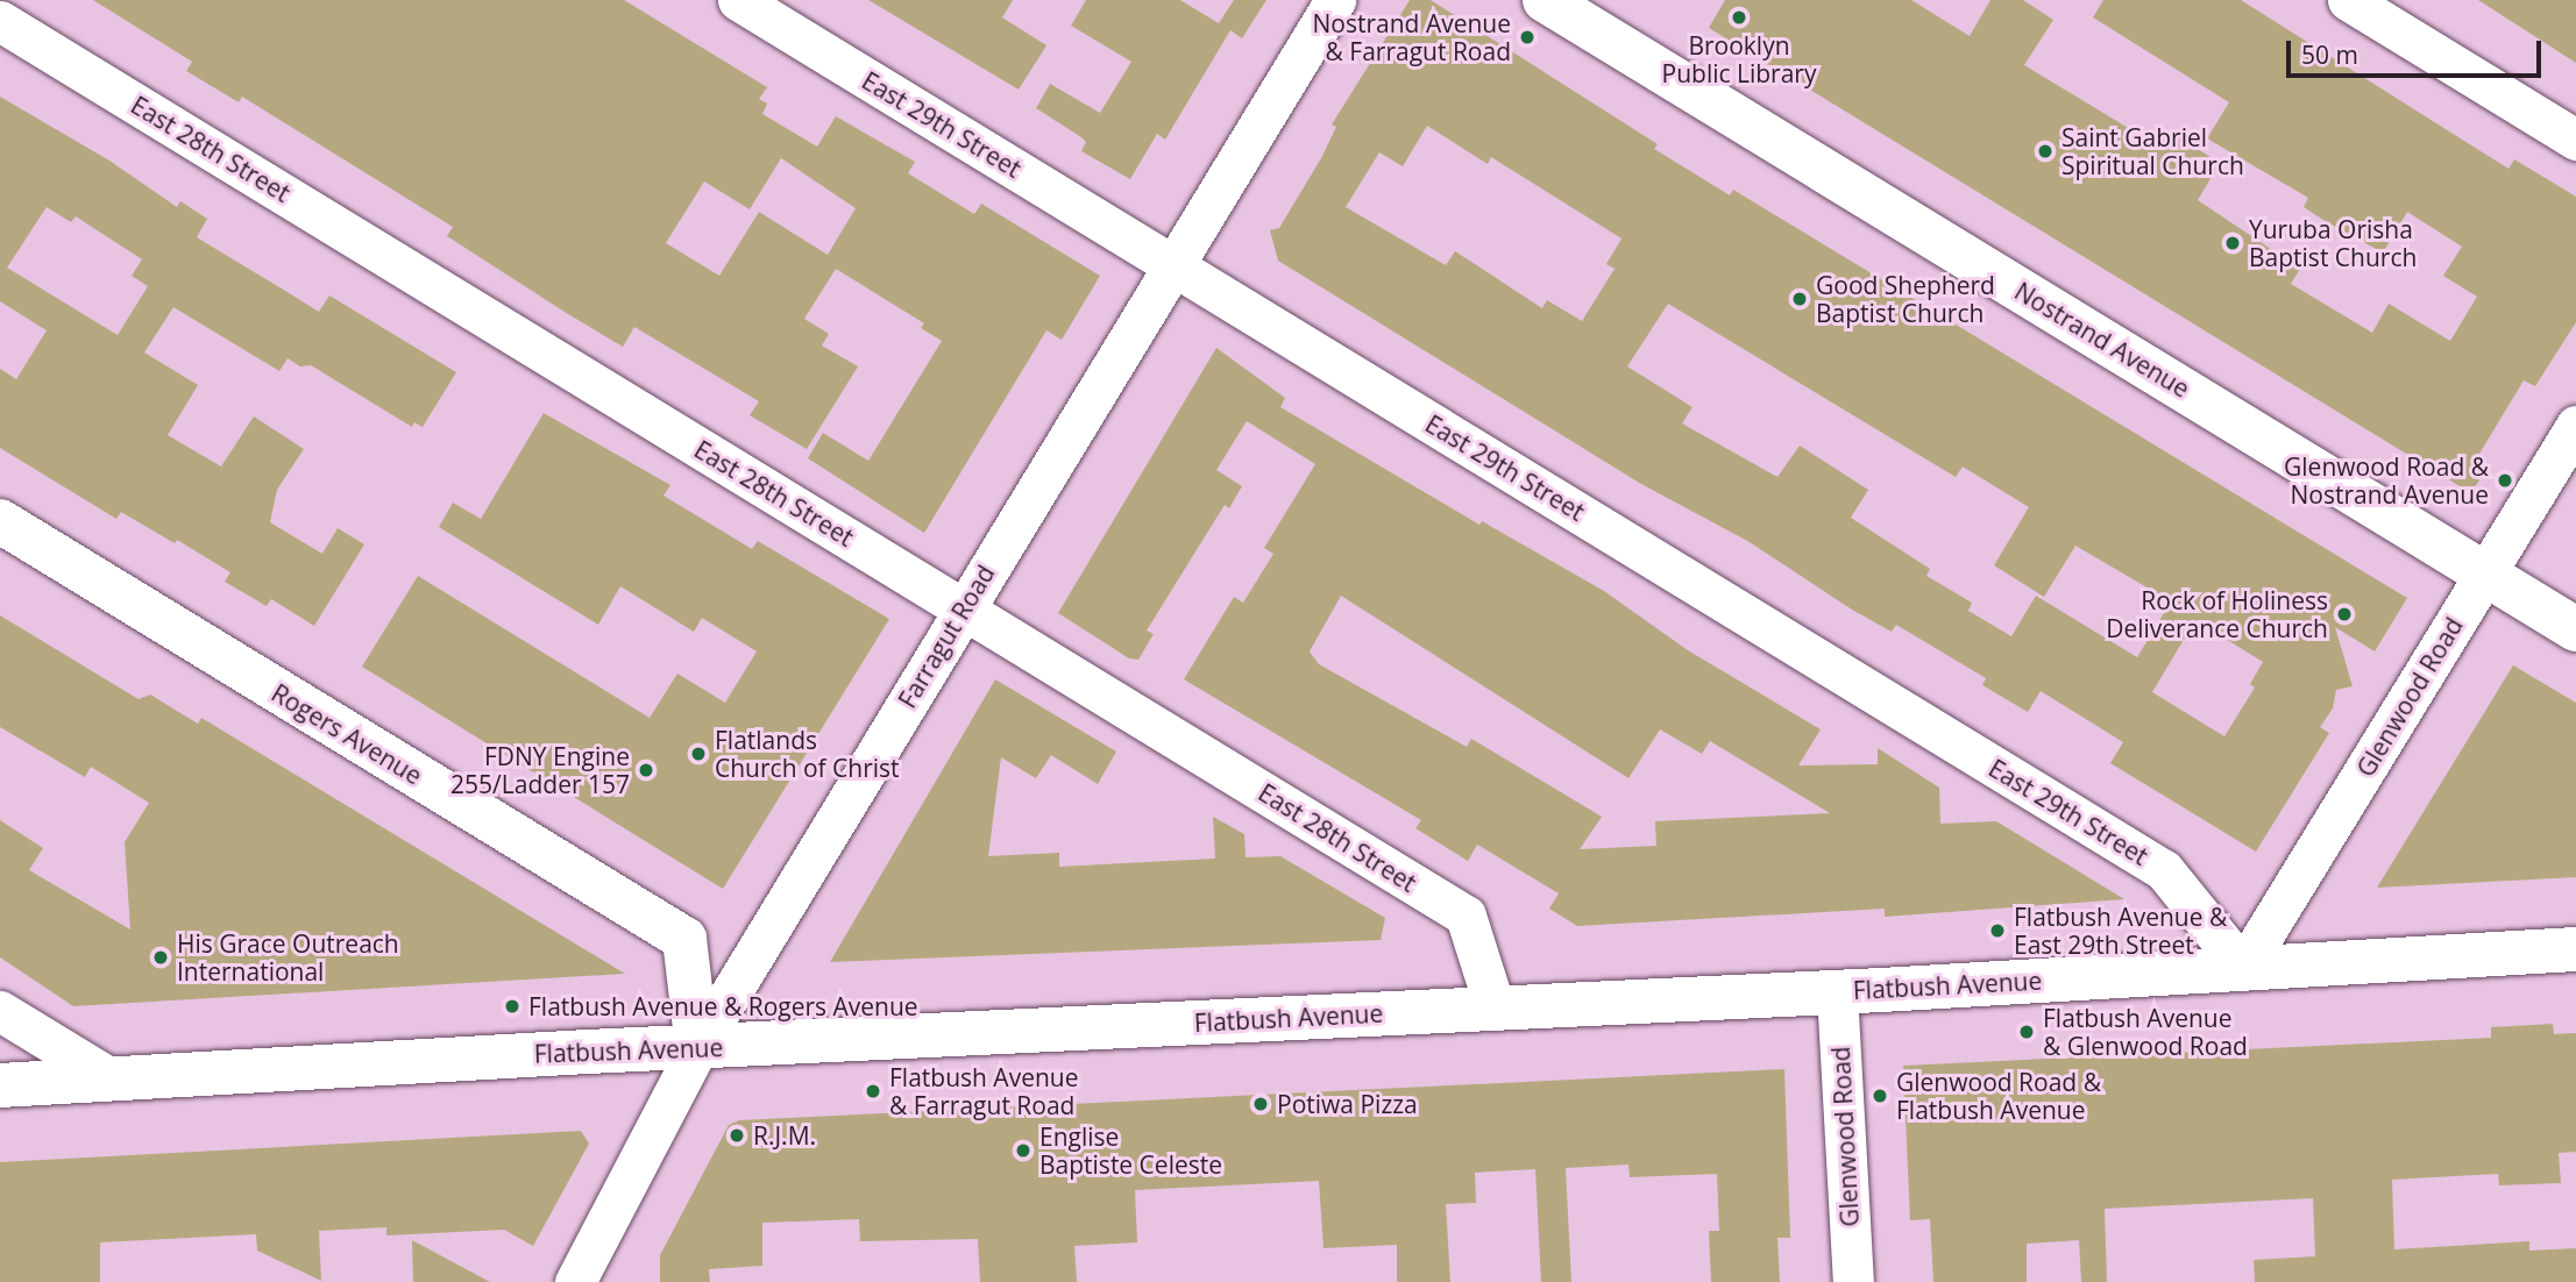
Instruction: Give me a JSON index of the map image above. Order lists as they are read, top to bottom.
{
  "streets": {
    "main road": ["Nostrand Avenue", "Rogers Avenue", "Flatbush Avenue"],
    "street": [
      "East 29th Street",
      "East 28th Street",
      "Farragut Road",
      "Glenwood Road"
    ]
  },
  "crossings": [
    ["East 29th Street", "Farragut Road"],
    ["East 29th Street", "Glenwood Road"],
    ["East 29th Street", "Flatbush Avenue"],
    ["East 28th Street", "Farragut Road"],
    ["East 28th Street", "Flatbush Avenue"],
    ["Nostrand Avenue", "Glenwood Road"],
    ["Farragut Road", "Rogers Avenue"],
    ["Farragut Road", "Flatbush Avenue"],
    ["Glenwood Road", "Flatbush Avenue"],
    ["Rogers Avenue", "Flatbush Avenue"]
  ],
  "places": [
    "Brooklyn Public Library",
    "Nostrand Avenue & Farragut Road",
    "Saint Gabriel Spiritual Church",
    "Yuruba Orisha Baptist Church",
    "Good Shepherd Baptist Church",
    "Glenwood Road & Nostrand Avenue",
    "Rock of Holiness Deliverance Church",
    "Flatlands Church of Christ",
    "FDNY Engine 255/Ladder 157",
    "Flatbush Avenue & East 29th Street",
    "His Grace Outreach International",
    "Flatbush Avenue & Rogers Avenue",
    "Flatbush Avenue & Glenwood Road",
    "Flatbush Avenue & Farragut Road",
    "Glenwood Road & Flatbush Avenue",
    "Potiwa Pizza",
    "R.J.M.",
    "Englise Baptiste Celeste"
  ],
  "scale_bar": "50 m"
}
